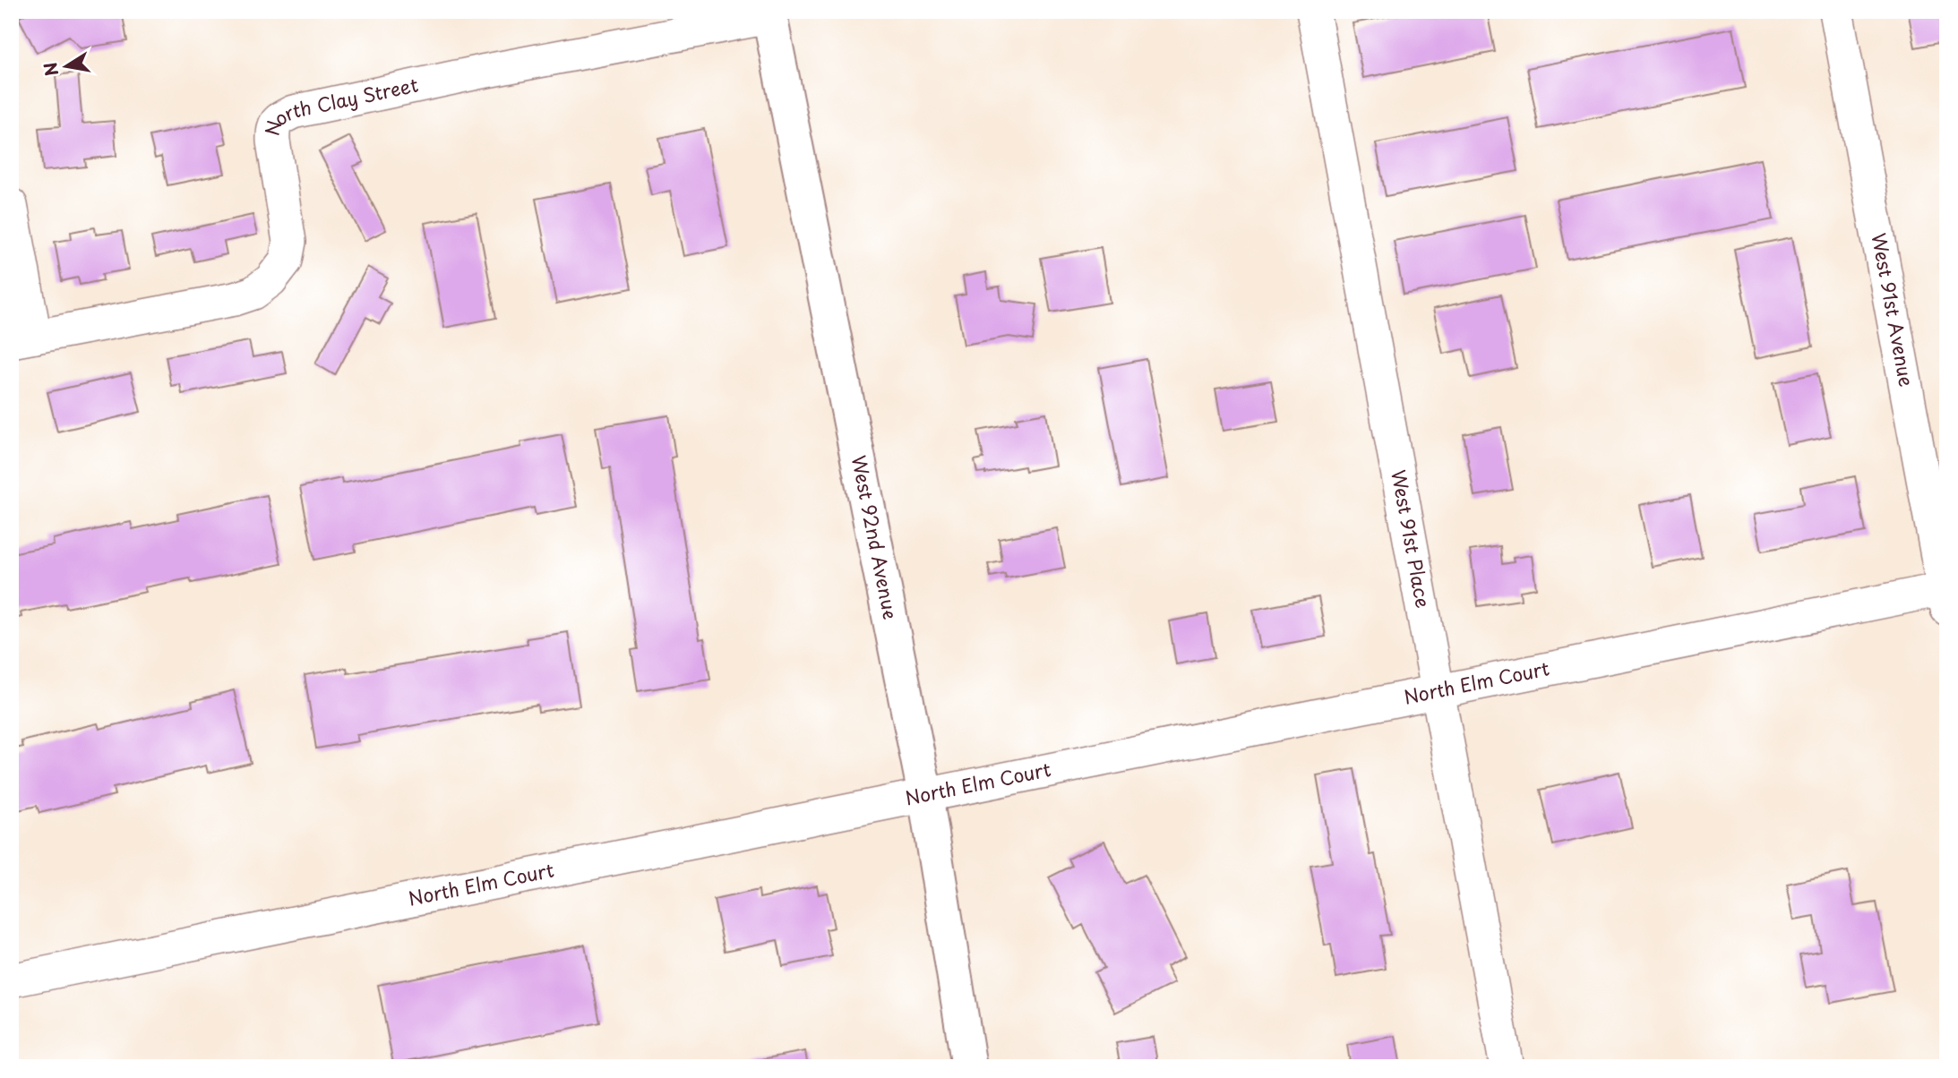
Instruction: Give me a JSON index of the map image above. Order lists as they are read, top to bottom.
{
  "streets": {
    "main road": ["West 92nd Avenue"],
    "street": [
      "North Clay Street",
      "West 91st Avenue",
      "West 91st Place",
      "North Elm Court"
    ]
  },
  "crossings": [
    ["North Clay Street", "West 92nd Avenue"],
    ["West 91st Avenue", "North Elm Court"],
    ["West 92nd Avenue", "North Elm Court"],
    ["West 91st Place", "North Elm Court"]
  ],
  "north": "left"
}
